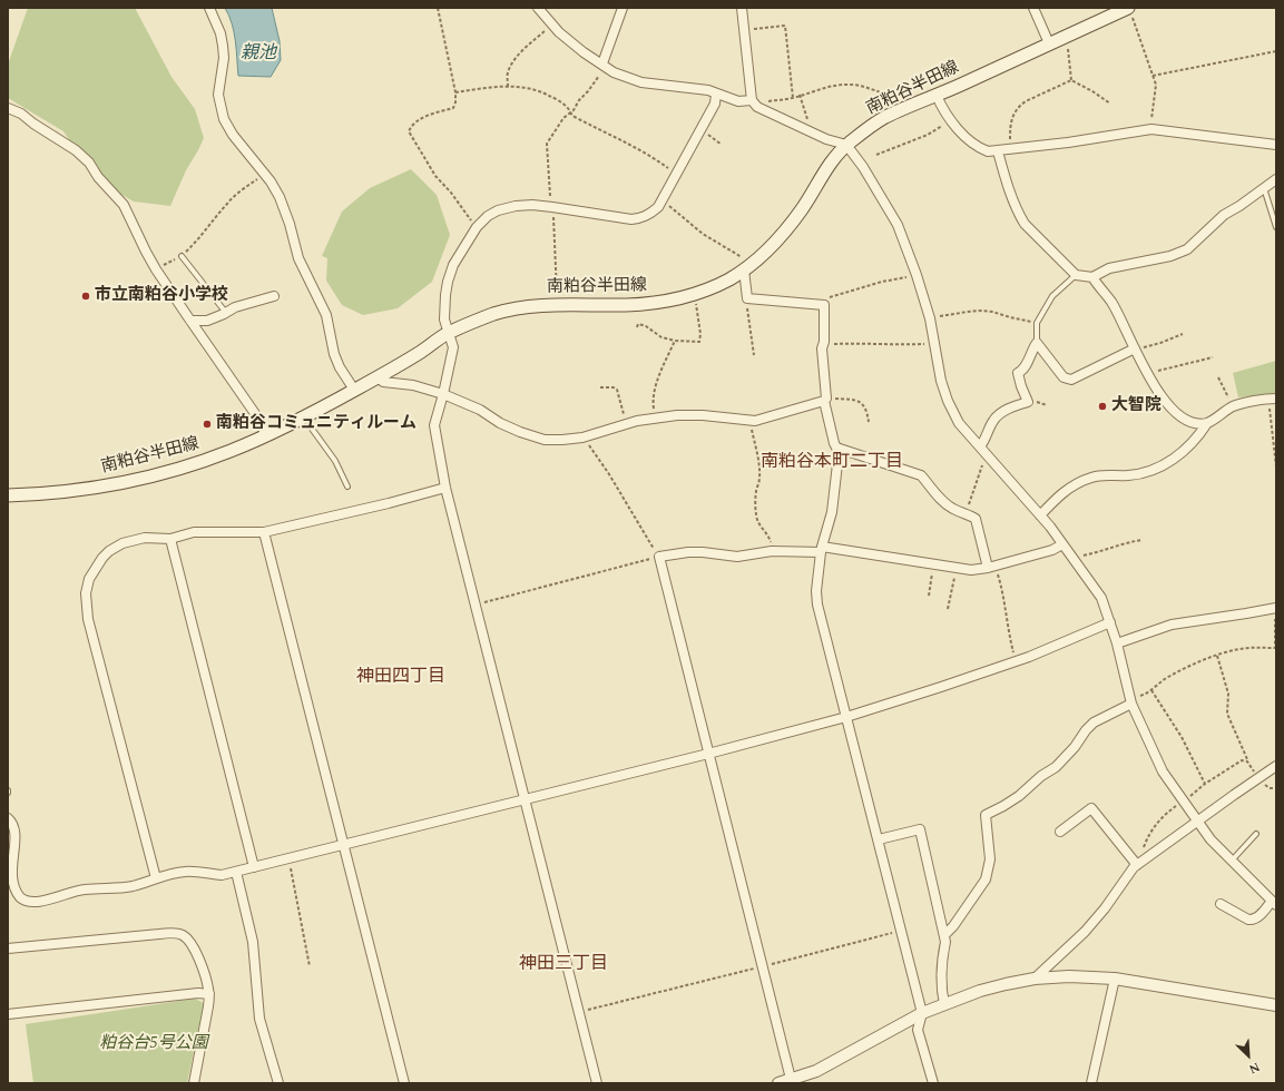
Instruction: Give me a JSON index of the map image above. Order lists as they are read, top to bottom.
{
  "streets": {
    "main road": ["南粕谷半田線"]
  },
  "districts": ["南粕谷本町二丁目", "神田四丁目", "神田三丁目"],
  "water": ["親池"],
  "parks": ["粕谷台5号公園"],
  "places": ["市立南粕谷小学校", "大智院", "南粕谷コミュニティルーム"],
  "north": "bottom right"
}
